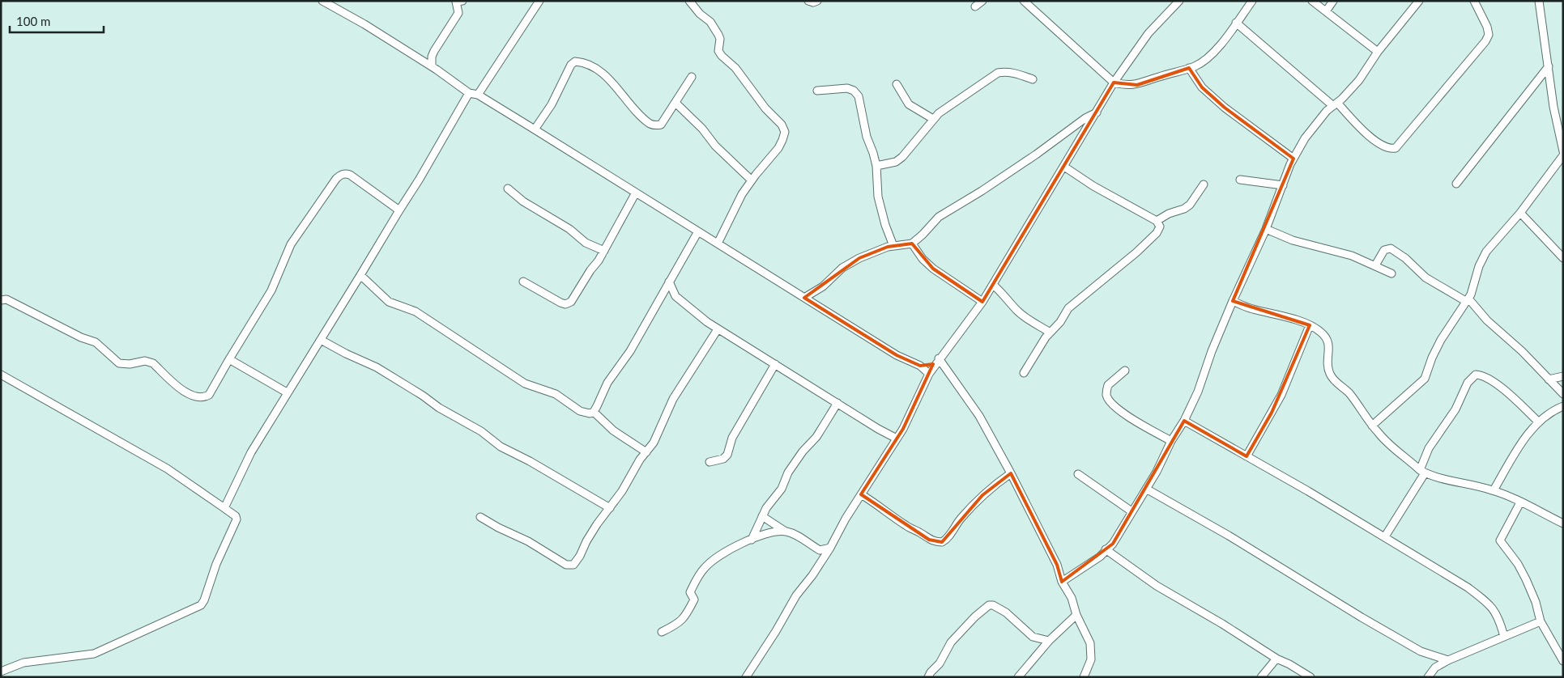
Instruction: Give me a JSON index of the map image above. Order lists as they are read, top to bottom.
{
  "scale_bar": "100 m"
}
